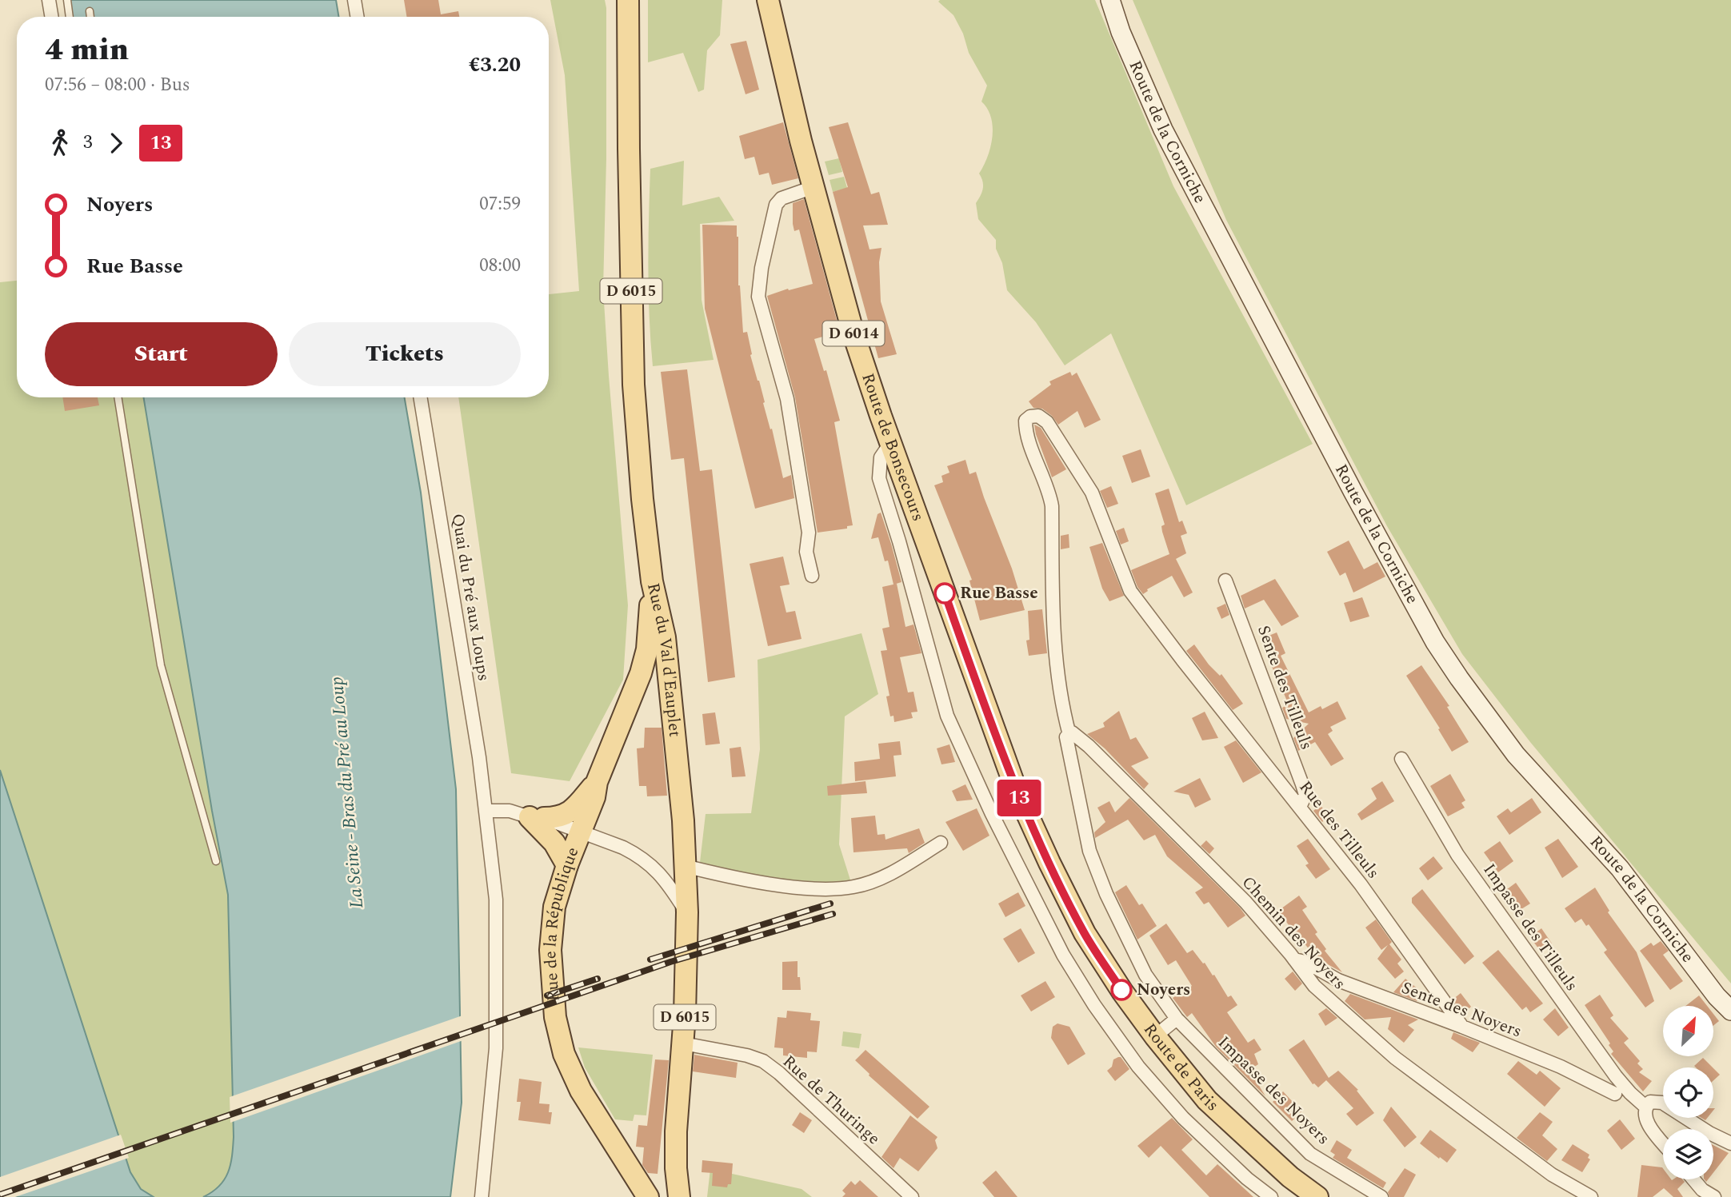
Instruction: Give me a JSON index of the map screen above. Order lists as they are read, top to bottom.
{
  "streets": {
    "main road": [
      "D 6015",
      "D 6014",
      "Route de Bonsecours",
      "Rue du Val d'Eauplet",
      "Rue de la République",
      "Route de Paris"
    ],
    "street": [
      "Route de la Corniche",
      "Quai du Pré aux Loups",
      "Sente des Tilleuls",
      "Rue des Tilleuls",
      "Impasse des Tilleuls",
      "Chemin des Noyers",
      "Sente des Noyers",
      "Impasse des Noyers",
      "Rue de Thuringe"
    ]
  },
  "crossings": [
    ["D 6015", "Rue du Val d'Eauplet"],
    ["D 6015", "Rue de Thuringe"],
    ["Route de Bonsecours", "Route de Paris"],
    ["Rue du Val d'Eauplet", "Rue de la République"],
    ["Sente des Tilleuls", "Rue des Tilleuls"],
    ["Rue des Tilleuls", "Chemin des Noyers"],
    ["Rue des Tilleuls", "Sente des Noyers"],
    ["Impasse des Tilleuls", "Sente des Noyers"],
    ["Chemin des Noyers", "Sente des Noyers"]
  ],
  "water": ["La Seine - Bras du Pré au Loup"],
  "places": ["Rue Basse", "Noyers"],
  "lines": ["bus line 13"],
  "north": "top right",
  "page": {
    "on_map": "13",
    "heading": ["4 min", "07:56 – 08:00 · Bus", "€3.20"],
    "legs": ["3", "13"],
    "list": [
      {
        "name": "Noyers",
        "value": "07:59"
      },
      {
        "name": "Rue Basse",
        "value": "08:00"
      }
    ],
    "buttons": ["Start", "Tickets"]
  }
}
